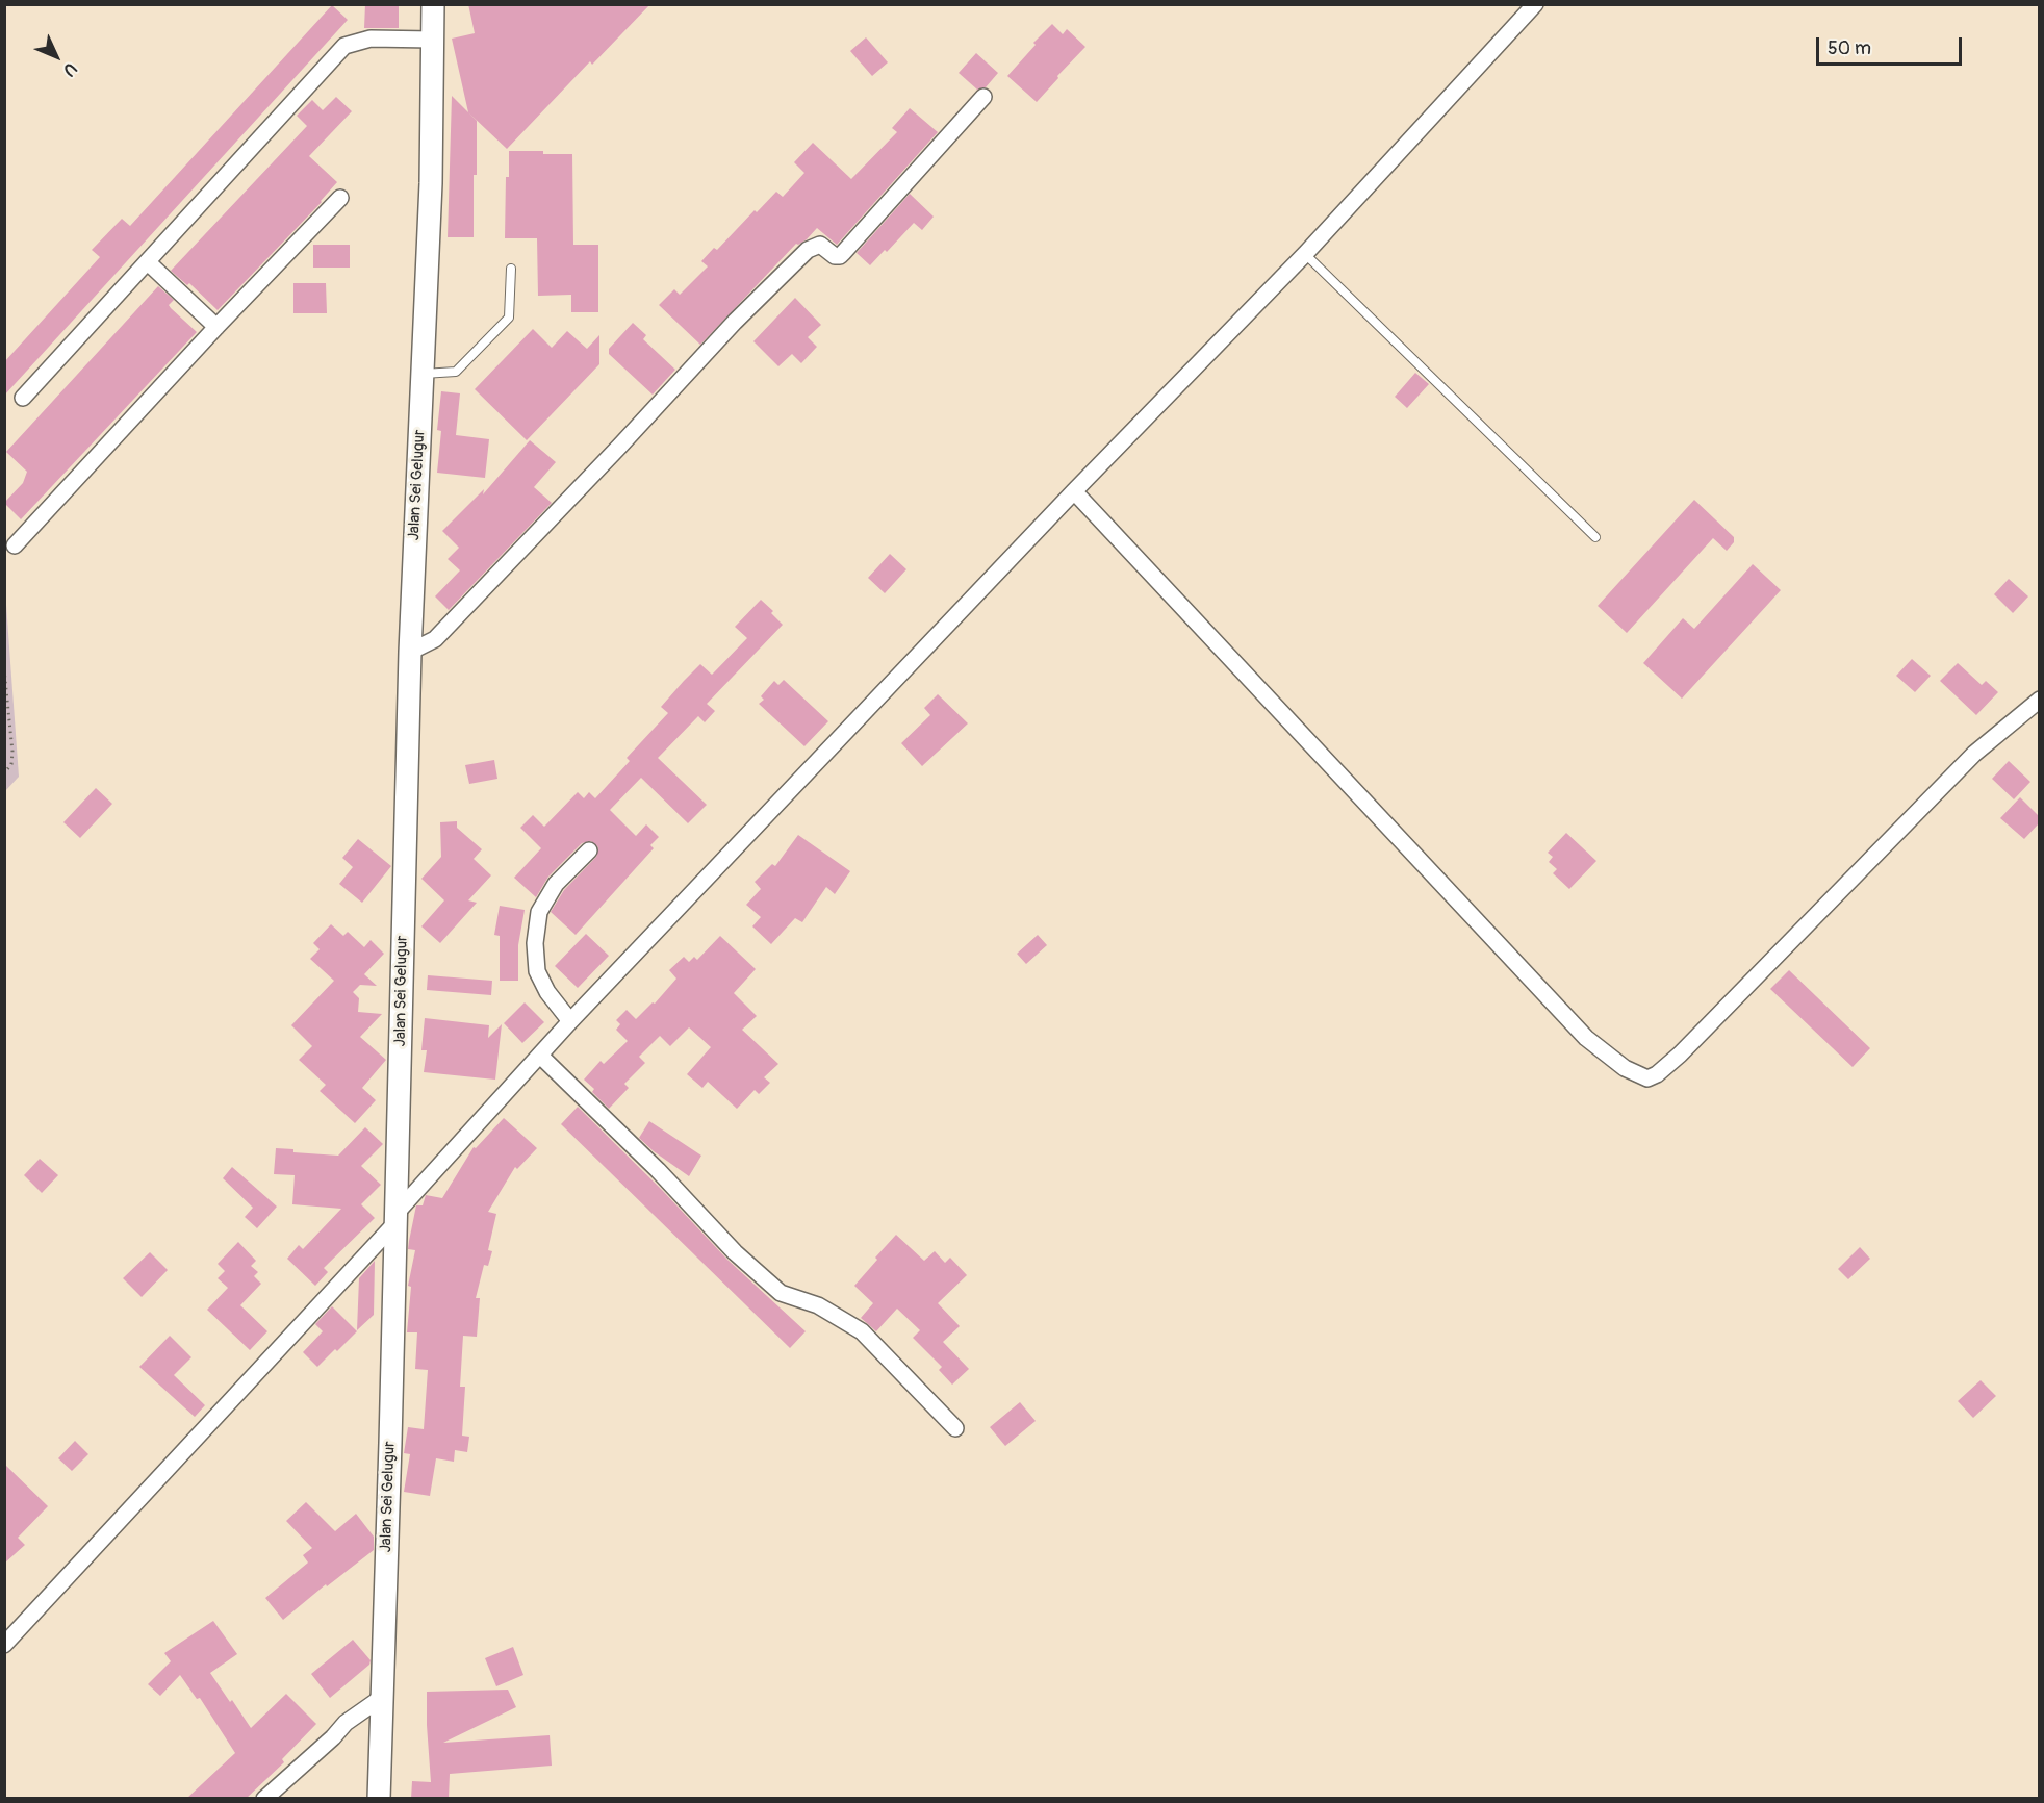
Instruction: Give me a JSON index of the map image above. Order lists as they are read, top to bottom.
{
  "streets": {
    "main road": ["Jalan Sei Gelugur"]
  },
  "scale_bar": "50 m",
  "north": "bottom right"
}
